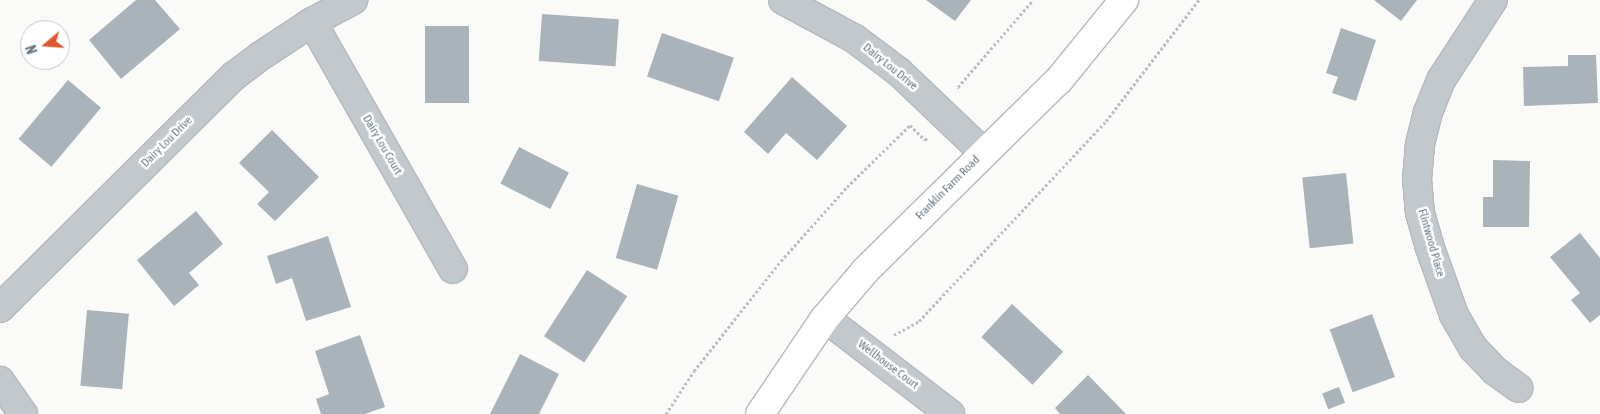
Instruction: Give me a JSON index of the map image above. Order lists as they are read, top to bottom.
{
  "streets": {
    "main road": ["Franklin Farm Road"],
    "street": [
      "Dairy Lou Drive",
      "Dairy Lou Court",
      "Flintwood Place",
      "Wellhouse Court"
    ]
  },
  "crossings": [
    ["Dairy Lou Drive", "Dairy Lou Court"],
    ["Dairy Lou Drive", "Franklin Farm Road"],
    ["Franklin Farm Road", "Wellhouse Court"]
  ],
  "north": "left"
}
